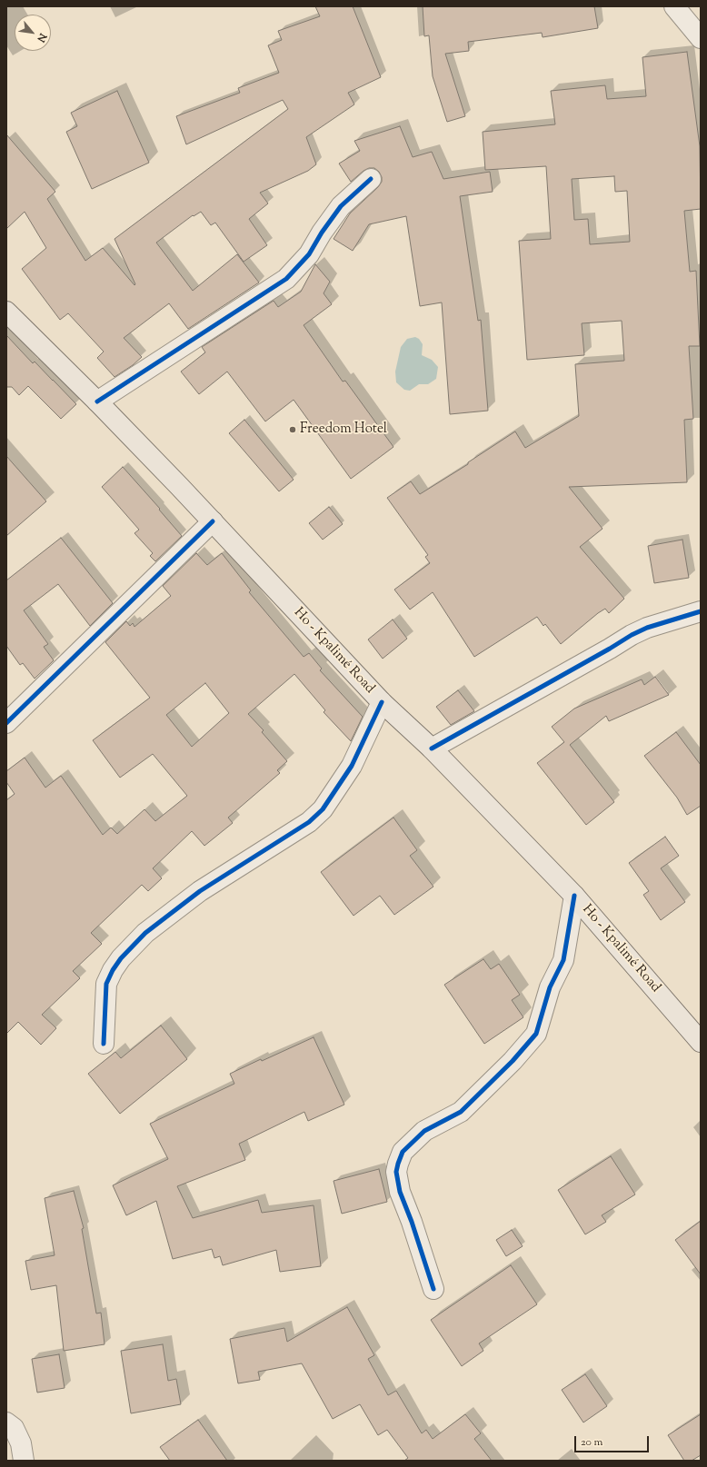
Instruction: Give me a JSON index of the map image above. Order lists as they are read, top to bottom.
{
  "streets": {
    "main road": ["Ho - Kpalimé Road"]
  },
  "places": ["Freedom Hotel"],
  "scale_bar": "20 m",
  "north": "bottom right"
}
